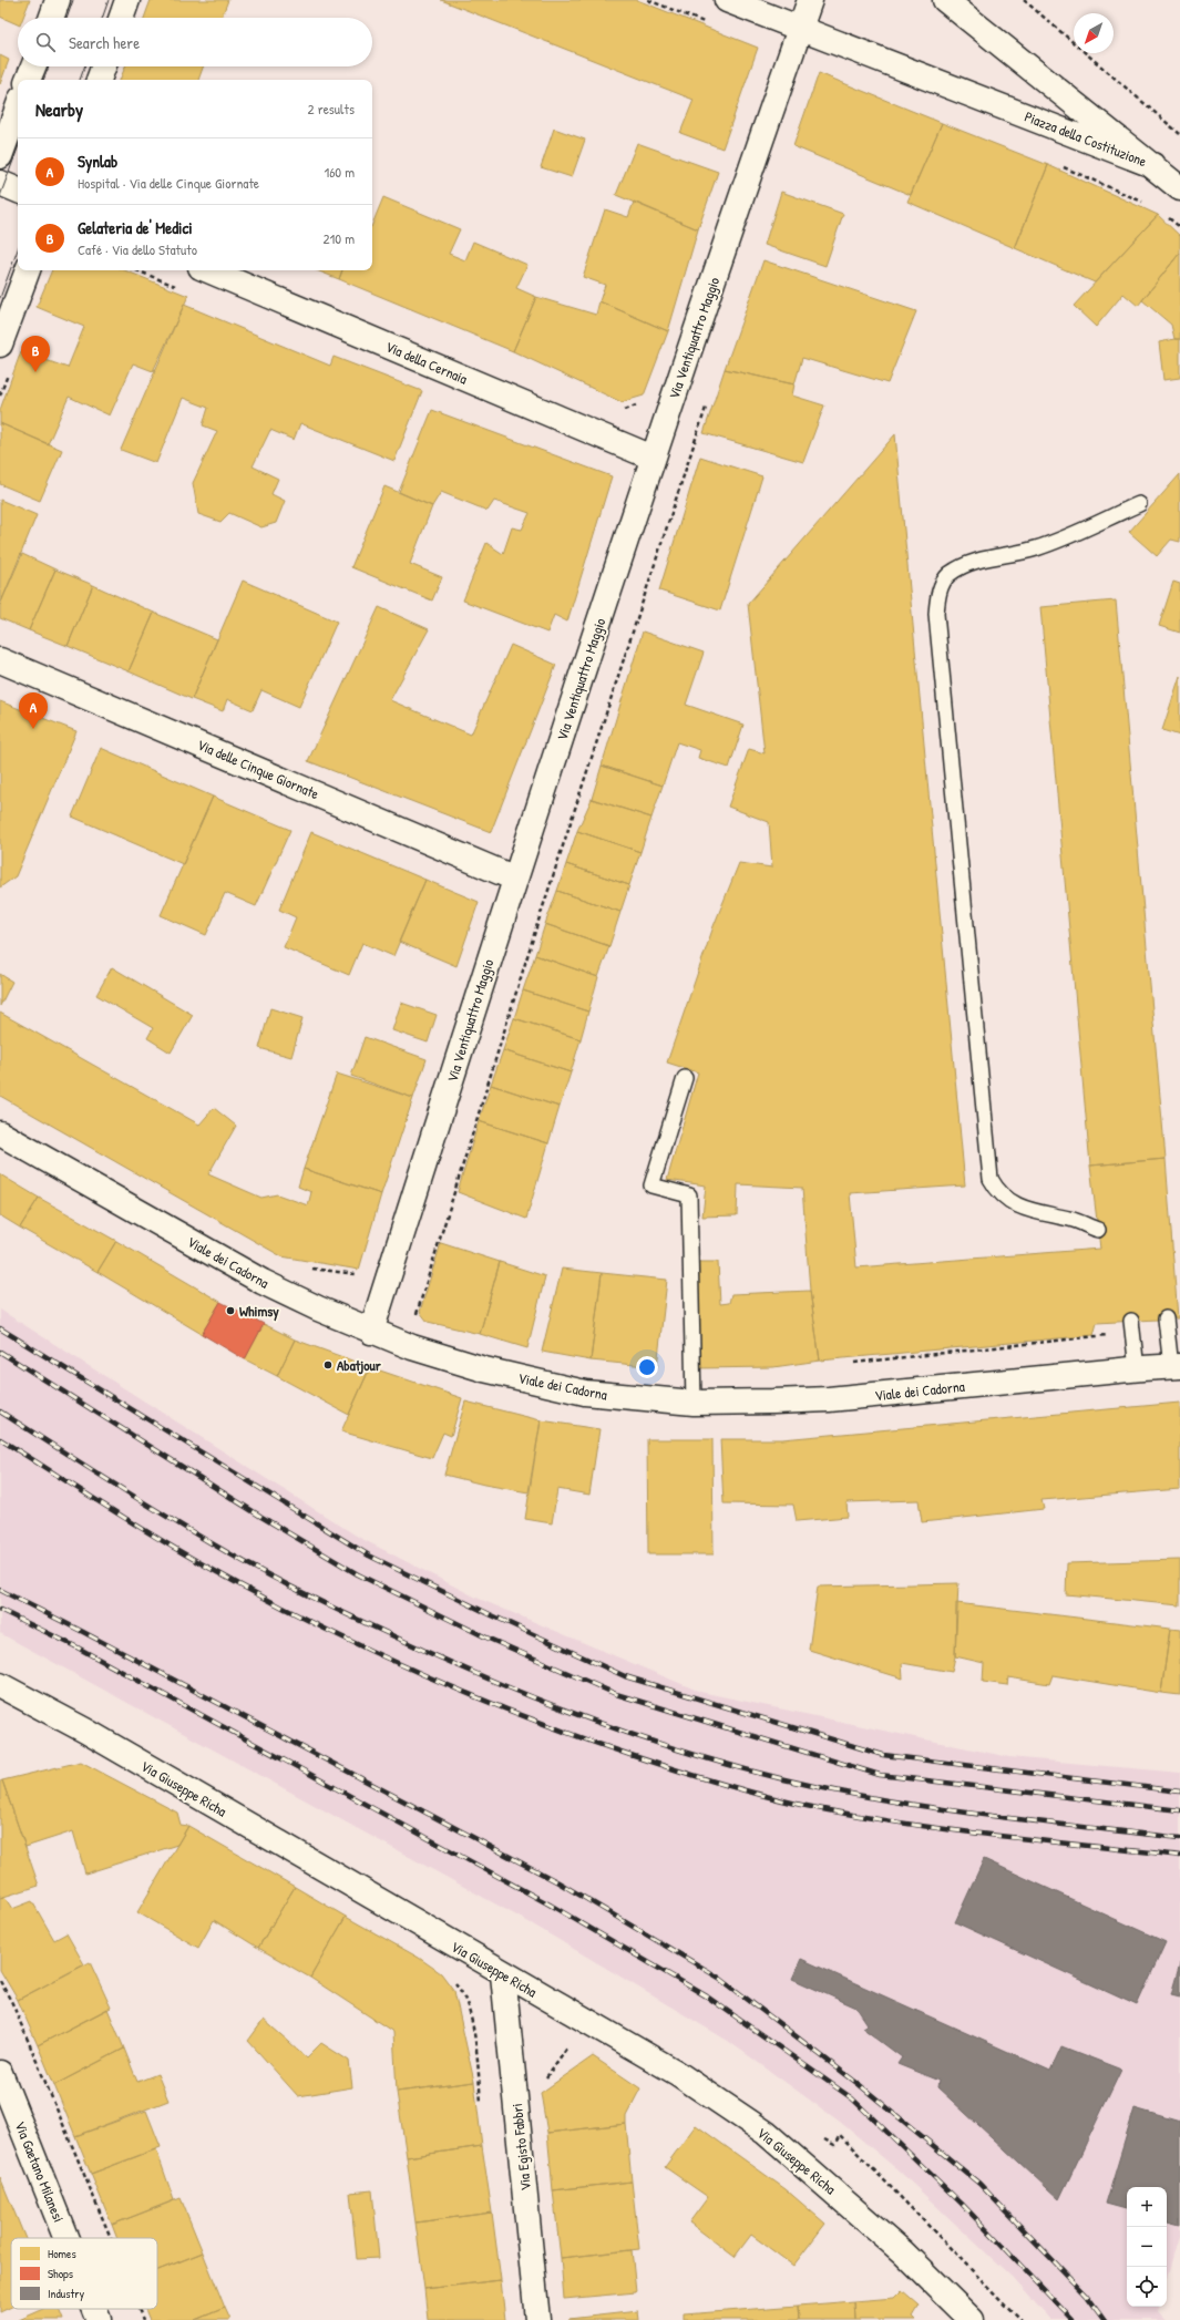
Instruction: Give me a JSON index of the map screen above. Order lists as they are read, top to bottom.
{
  "streets": {
    "street": [
      "Piazza della Costituzione",
      "Via Ventiquattro Maggio",
      "Via della Cernaia",
      "Via delle Cinque Giornate",
      "Viale dei Cadorna",
      "Via Giuseppe Richa",
      "Via Egisto Fabbri",
      "Via Gaetano Milanesi"
    ]
  },
  "crossings": [
    ["Piazza della Costituzione", "Via Ventiquattro Maggio"],
    ["Via Ventiquattro Maggio", "Via della Cernaia"],
    ["Via Ventiquattro Maggio", "Via delle Cinque Giornate"],
    ["Via Ventiquattro Maggio", "Viale dei Cadorna"],
    ["Via Giuseppe Richa", "Via Egisto Fabbri"]
  ],
  "places": ["Whimsy", "Abatjour"],
  "legend": ["Homes", "Shops", "Industry"],
  "north": "bottom left",
  "page": {
    "search": "Search here",
    "heading": ["Nearby", "2 results"],
    "list": [
      {
        "mark": "A",
        "name": "Synlab",
        "note": "Hospital · Via delle Cinque Giornate",
        "value": "160 m"
      },
      {
        "mark": "B",
        "name": "Gelateria de' Medici",
        "note": "Café · Via dello Statuto",
        "value": "210 m"
      }
    ],
    "pins": ["B", "A"],
    "map_buttons": ["+", "−"]
  }
}
